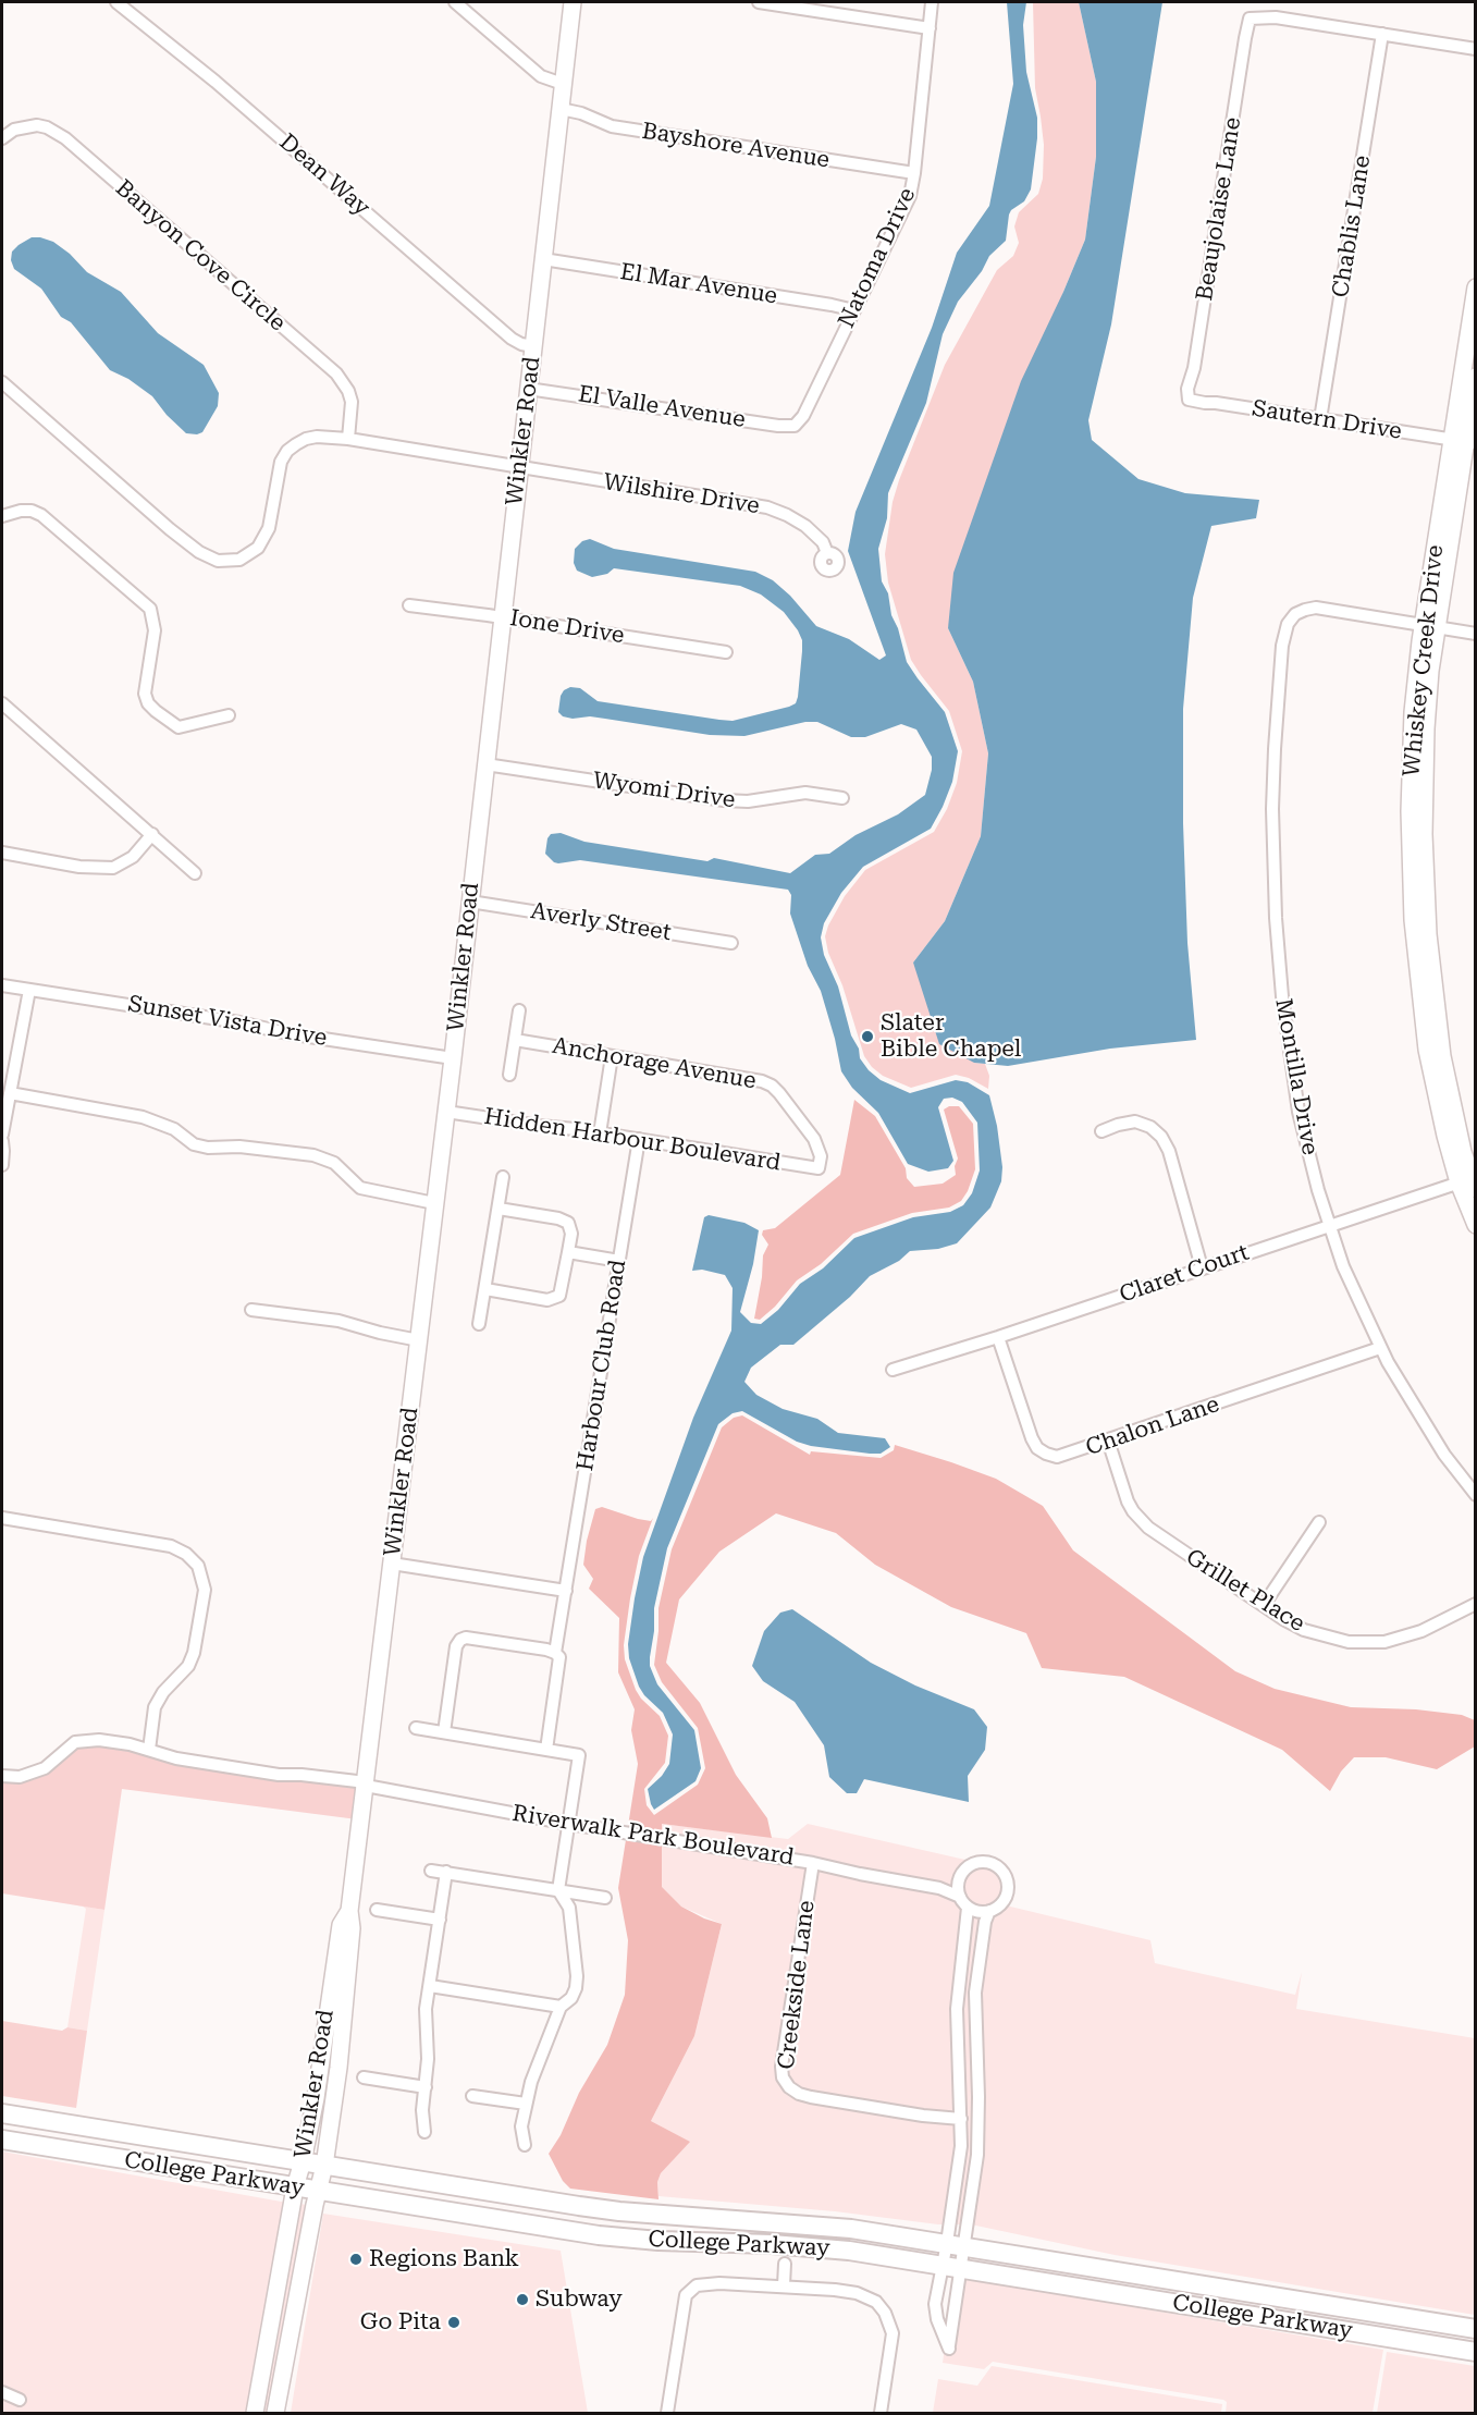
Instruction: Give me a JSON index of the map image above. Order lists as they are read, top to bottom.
{
  "streets": {
    "main road": ["College Parkway"],
    "street": [
      "Bayshore Avenue",
      "Dean Way",
      "Beaujolaise Lane",
      "Chablis Lane",
      "Banyon Cove Circle",
      "Natoma Drive",
      "El Mar Avenue",
      "El Valle Avenue",
      "Sautern Drive",
      "Winkler Road",
      "Wilshire Drive",
      "Ione Drive",
      "Whiskey Creek Drive",
      "Wyomi Drive",
      "Averly Street",
      "Sunset Vista Drive",
      "Anchorage Avenue",
      "Montilla Drive",
      "Hidden Harbour Boulevard",
      "Claret Court",
      "Harbour Club Road",
      "Chalon Lane",
      "Grillet Place",
      "Riverwalk Park Boulevard",
      "Creekside Lane"
    ]
  },
  "crossings": [
    ["Bayshore Avenue", "Natoma Drive"],
    ["Bayshore Avenue", "Winkler Road"],
    ["Dean Way", "Winkler Road"],
    ["Beaujolaise Lane", "Chablis Lane"],
    ["Beaujolaise Lane", "Sautern Drive"],
    ["Chablis Lane", "Sautern Drive"],
    ["Natoma Drive", "El Mar Avenue"],
    ["Natoma Drive", "El Valle Avenue"],
    ["El Mar Avenue", "Winkler Road"],
    ["El Valle Avenue", "Winkler Road"],
    ["Sautern Drive", "Whiskey Creek Drive"],
    ["Winkler Road", "Wilshire Drive"],
    ["Winkler Road", "Ione Drive"],
    ["Winkler Road", "Wyomi Drive"],
    ["Winkler Road", "Averly Street"],
    ["Winkler Road", "Sunset Vista Drive"],
    ["Winkler Road", "Hidden Harbour Boulevard"],
    ["Winkler Road", "Riverwalk Park Boulevard"],
    ["Winkler Road", "College Parkway"],
    ["Whiskey Creek Drive", "Montilla Drive"],
    ["Whiskey Creek Drive", "Claret Court"],
    ["Anchorage Avenue", "Hidden Harbour Boulevard"],
    ["Montilla Drive", "Claret Court"],
    ["Montilla Drive", "Chalon Lane"],
    ["Hidden Harbour Boulevard", "Harbour Club Road"],
    ["Claret Court", "Chalon Lane"],
    ["Chalon Lane", "Grillet Place"],
    ["Riverwalk Park Boulevard", "Creekside Lane"]
  ],
  "places": [
    "Slater Bible Chapel",
    "Regions Bank",
    "Subway",
    "Go Pita"
  ]
}
